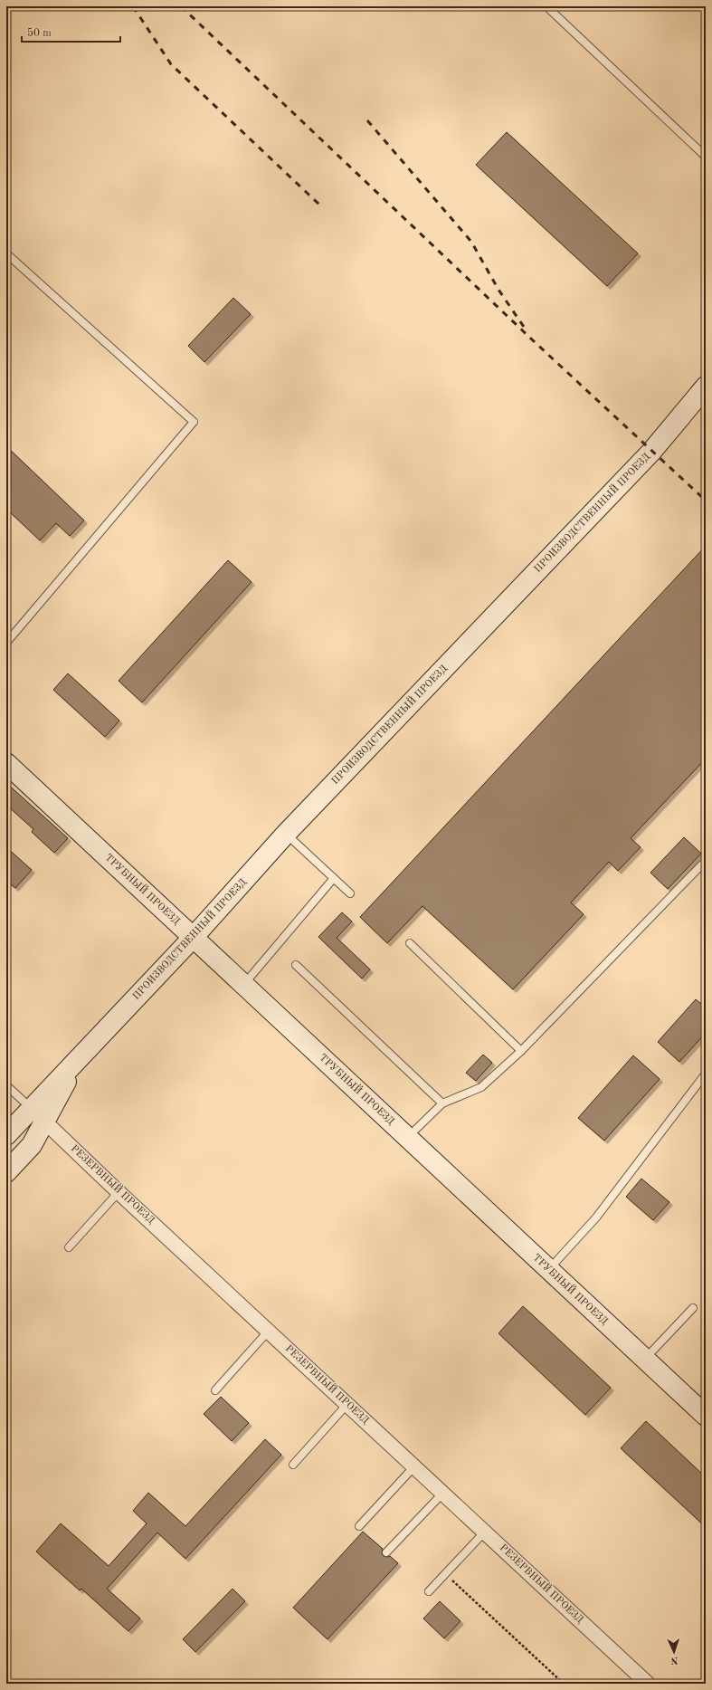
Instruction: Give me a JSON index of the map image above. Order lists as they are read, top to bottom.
{
  "streets": {
    "street": ["ПРОИЗВОДСТВЕННЫЙ ПРОЕЗД", "ТРУБНЫЙ ПРОЕЗД", "РЕЗЕРВНЫЙ ПРОЕЗД"]
  },
  "crossings": [
    ["ПРОИЗВОДСТВЕННЫЙ ПРОЕЗД", "ТРУБНЫЙ ПРОЕЗД"],
    ["ПРОИЗВОДСТВЕННЫЙ ПРОЕЗД", "РЕЗЕРВНЫЙ ПРОЕЗД"]
  ],
  "scale_bar": "50 m",
  "north": "bottom"
}
